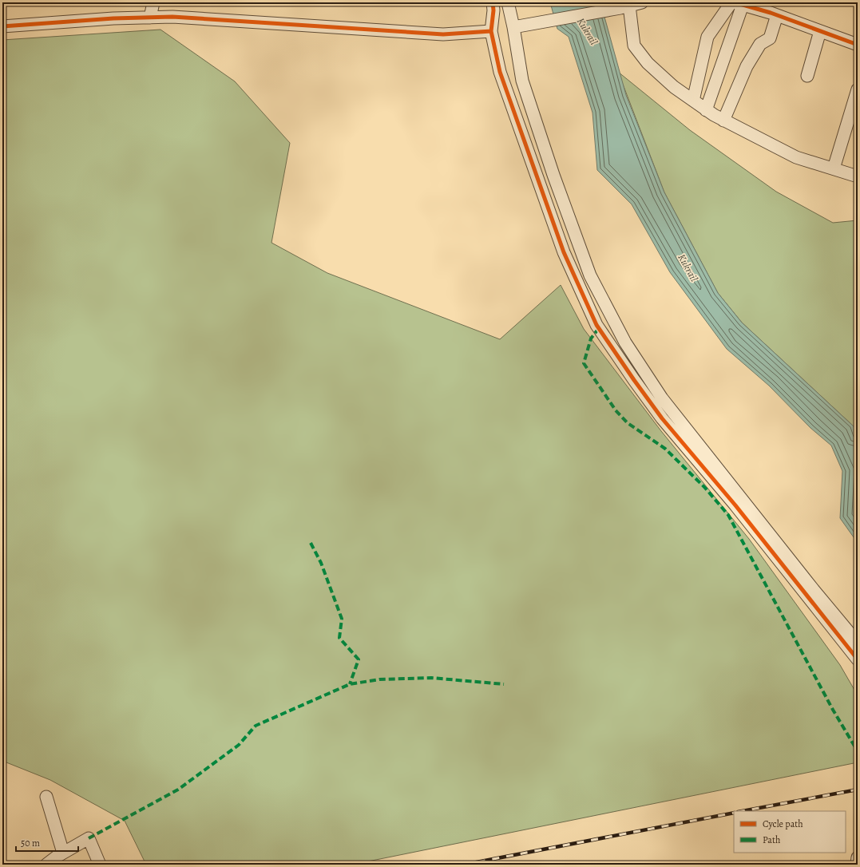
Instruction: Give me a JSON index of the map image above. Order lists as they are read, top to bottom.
{
  "water": ["Kukrail"],
  "legend": ["Cycle path", "Path"],
  "scale_bar": "50 m"
}
